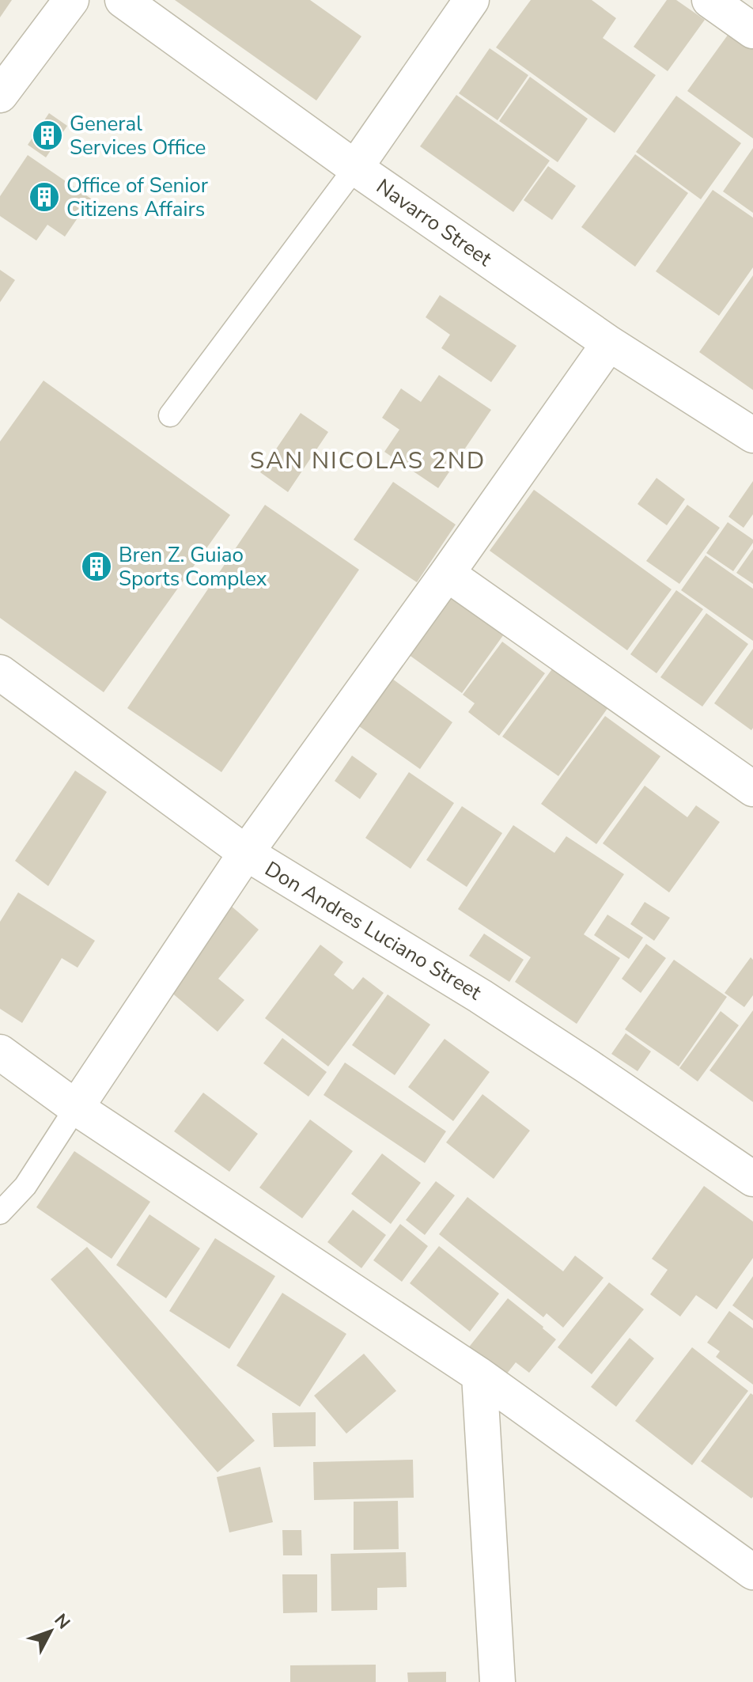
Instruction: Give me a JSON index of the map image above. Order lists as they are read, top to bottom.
{
  "streets": {
    "street": ["Navarro Street", "Don Andres Luciano Street"]
  },
  "districts": ["SAN NICOLAS 2ND"],
  "places": {
    "building": ["General Services Office", "Office of Senior Citizens Affairs", "Bren Z. Guiao Sports Complex"]
  },
  "north": "top right"
}
